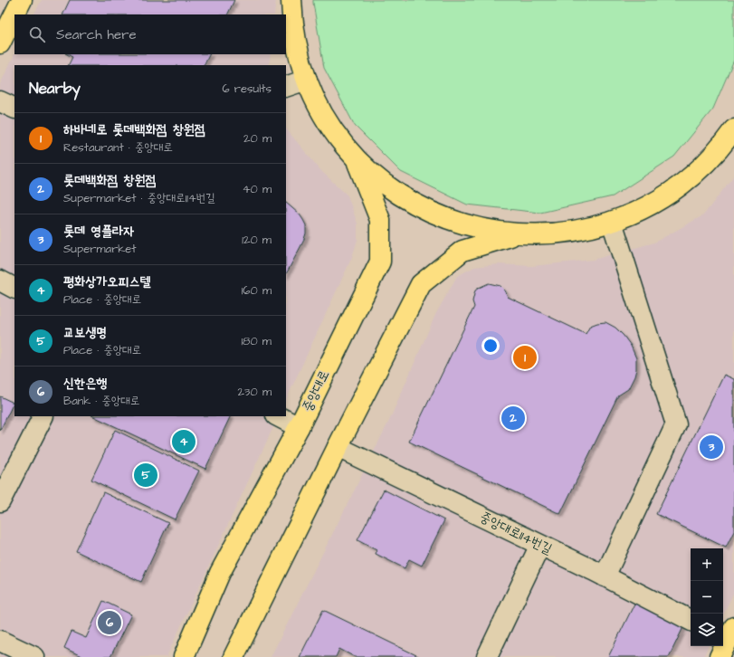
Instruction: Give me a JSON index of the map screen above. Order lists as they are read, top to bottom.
{
  "streets": {
    "main road": ["중앙대로"],
    "street": ["중앙대로114번길"]
  },
  "page": {
    "search": "Search here",
    "heading": ["Nearby", "6 results"],
    "list": [
      {
        "mark": "1",
        "name": "하바네로 롯데백화점 창원점",
        "note": "Restaurant · 중앙대로",
        "value": "20 m"
      },
      {
        "mark": "2",
        "name": "롯데백화점 창원점",
        "note": "Supermarket · 중앙대로114번길",
        "value": "40 m"
      },
      {
        "mark": "3",
        "name": "롯데 영플라자",
        "note": "Supermarket",
        "value": "120 m"
      },
      {
        "mark": "4",
        "name": "평화상가오피스텔",
        "note": "Place · 중앙대로",
        "value": "160 m"
      },
      {
        "mark": "5",
        "name": "교보생명",
        "note": "Place · 중앙대로",
        "value": "180 m"
      },
      {
        "mark": "6",
        "name": "신한은행",
        "note": "Bank · 중앙대로",
        "value": "230 m"
      }
    ],
    "pins": [
      "1",
      "2",
      "4",
      "3",
      "5",
      "6"
    ],
    "map_buttons": ["+", "−"]
  }
}
